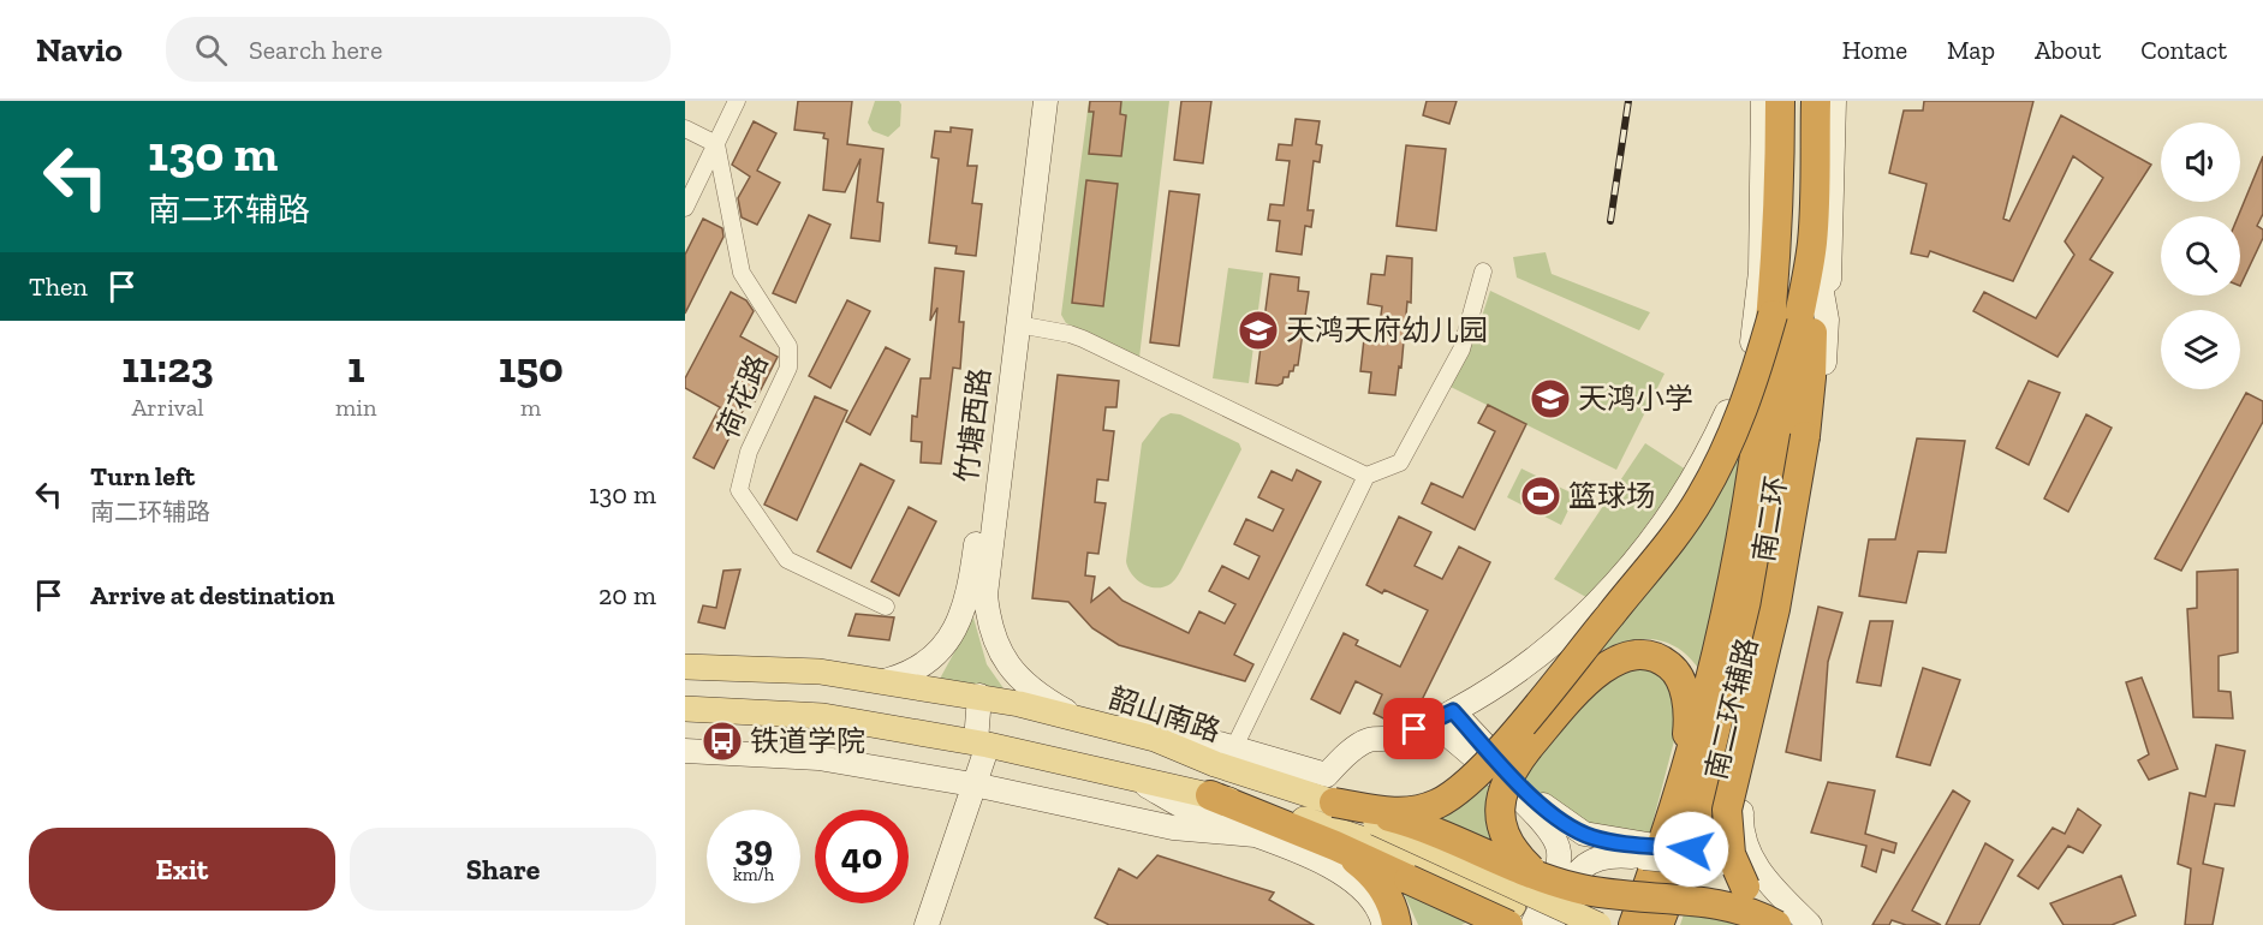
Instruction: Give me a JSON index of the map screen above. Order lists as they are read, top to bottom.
{
  "streets": {
    "highway": ["南二环"],
    "main road": ["韶山南路"],
    "street": ["荷花路", "竹塘西路", "南二环辅路"]
  },
  "crossings": [
    ["竹塘西路", "韶山南路"],
    ["南二环", "南二环辅路"]
  ],
  "places": {
    "school or university": ["天鸿天府幼儿园", "天鸿小学"],
    "sports": ["篮球场"],
    "bus stop": ["铁道学院"]
  },
  "page": {
    "header": "Navio",
    "search": "Search here",
    "nav": [
      "Home",
      "Map",
      "About",
      "Contact"
    ],
    "turn": ["130 m", "南二环辅路"],
    "then": "Then",
    "eta": [
      "11:23",
      "Arrival",
      "1",
      "min",
      "150",
      "m"
    ],
    "list": [
      {
        "name": "Turn left",
        "note": "南二环辅路",
        "value": "130 m"
      },
      {
        "name": "Arrive at destination",
        "value": "20 m"
      }
    ],
    "speed": "39 km/h",
    "limit": "40",
    "buttons": ["Exit", "Share"]
  }
}
